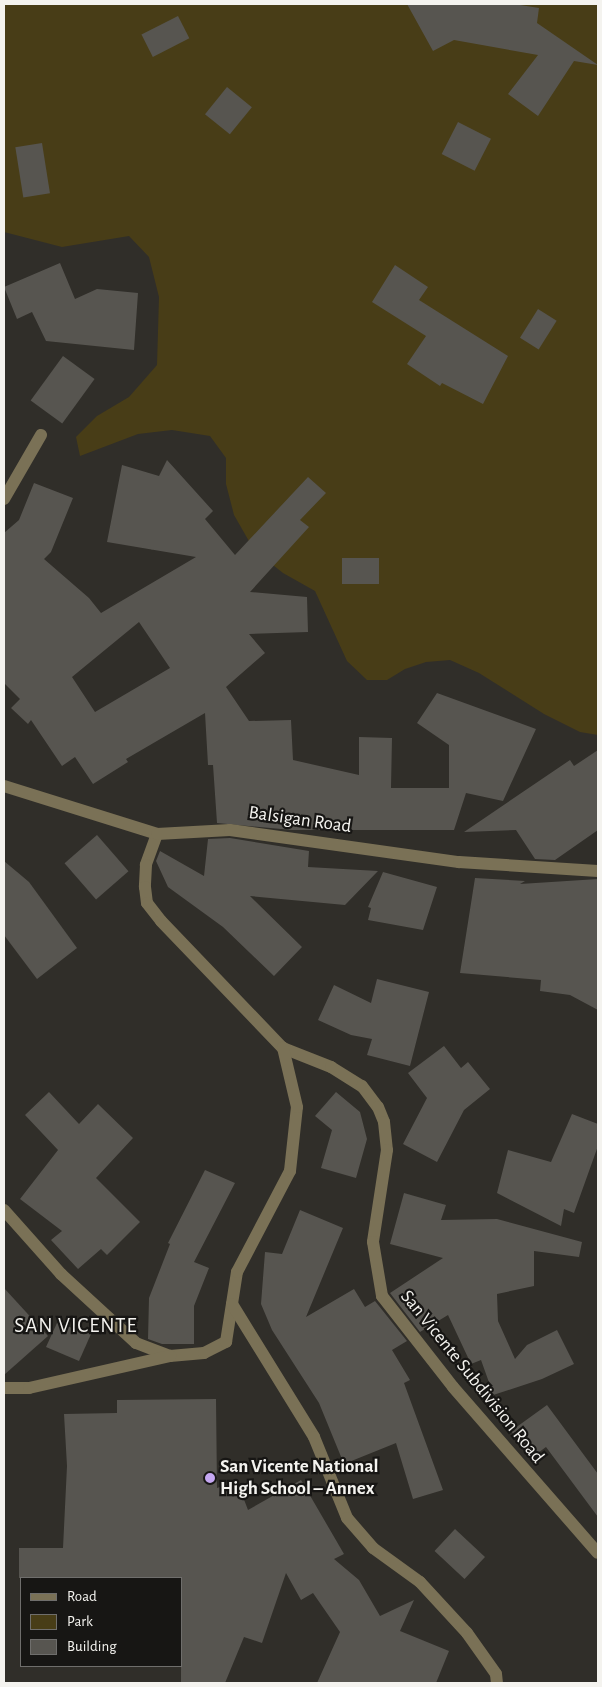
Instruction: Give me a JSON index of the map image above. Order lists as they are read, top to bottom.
{
  "streets": {
    "street": ["Balsigan Road", "San Vicente Subdivision Road"]
  },
  "crossings": [
    ["Balsigan Road", "San Vicente Subdivision Road"]
  ],
  "districts": ["SAN VICENTE"],
  "places": ["San Vicente National High School – Annex"],
  "legend": ["Road", "Park", "Building"]
}
